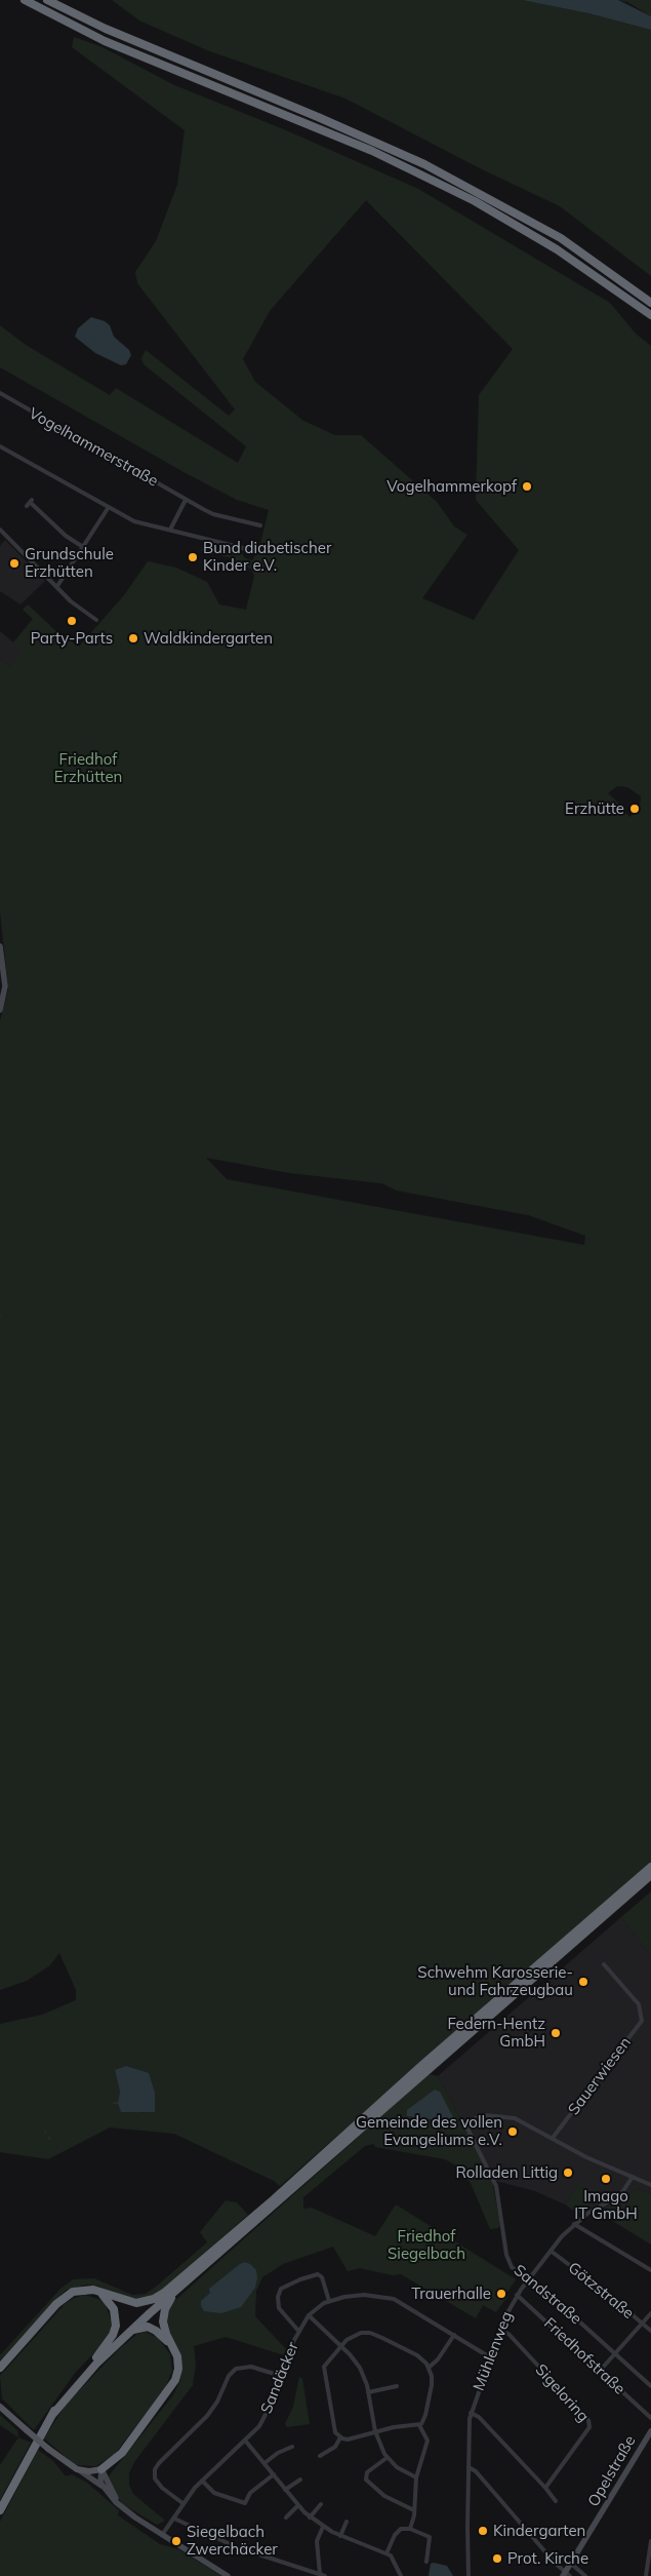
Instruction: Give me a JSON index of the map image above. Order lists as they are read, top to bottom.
{
  "streets": {
    "street": [
      "Vogelhammerstraße",
      "Sauerwiesen",
      "Götzstraße",
      "Sandstraße",
      "Mühlenweg",
      "Friedhofstraße",
      "Sandäcker",
      "Sigeloring",
      "Opelstraße"
    ]
  },
  "crossings": [
    ["Sauerwiesen", "Sandstraße"],
    ["Götzstraße", "Mühlenweg"],
    ["Sandstraße", "Mühlenweg"],
    ["Mühlenweg", "Friedhofstraße"],
    ["Mühlenweg", "Sandäcker"],
    ["Mühlenweg", "Sigeloring"]
  ],
  "parks": ["Friedhof Erzhütten", "Friedhof Siegelbach"],
  "places": [
    "Vogelhammerkopf",
    "Bund diabetischer Kinder e.V.",
    "Grundschule Erzhütten",
    "Party-Parts",
    "Waldkindergarten",
    "Erzhütte",
    "Schwehm Karosserie- und Fahrzeugbau",
    "Federn-Hentz GmbH",
    "Gemeinde des vollen Evangeliums e.V.",
    "Rolladen Littig",
    "Imago IT GmbH",
    "Trauerhalle",
    "Kindergarten",
    "Siegelbach Zwerchäcker",
    "Prot. Kirche"
  ]
}
